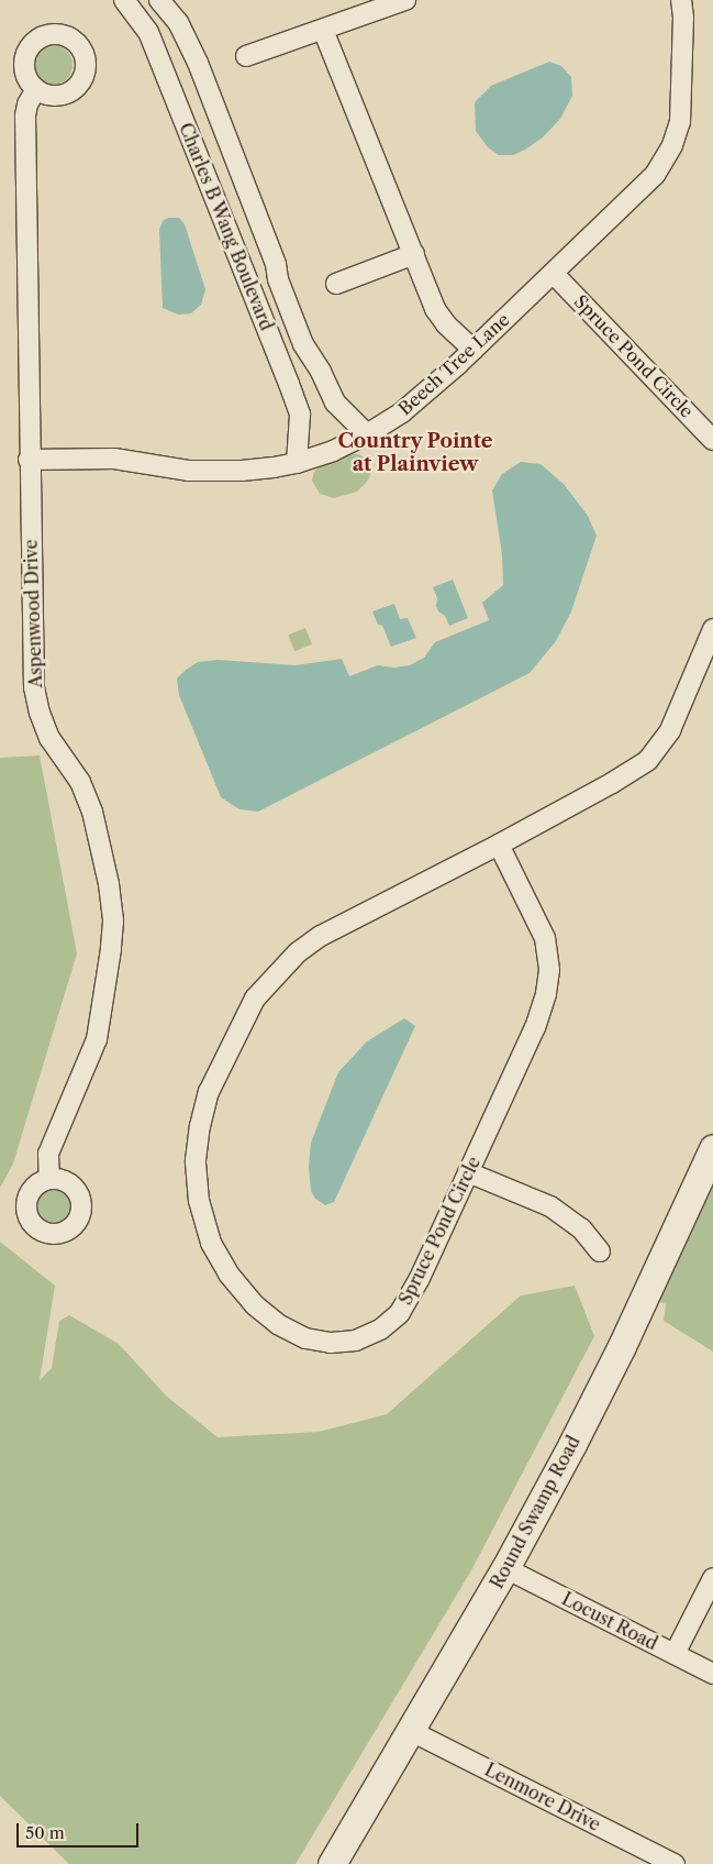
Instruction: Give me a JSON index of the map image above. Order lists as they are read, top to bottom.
{
  "streets": {
    "main road": ["Round Swamp Road"],
    "street": [
      "Charles B Wang Boulevard",
      "Spruce Pond Circle",
      "Beech Tree Lane",
      "Aspenwood Drive",
      "Locust Road",
      "Lenmore Drive"
    ]
  },
  "crossings": [
    ["Charles B Wang Boulevard", "Beech Tree Lane"],
    ["Spruce Pond Circle", "Beech Tree Lane"],
    ["Beech Tree Lane", "Aspenwood Drive"],
    ["Round Swamp Road", "Locust Road"],
    ["Round Swamp Road", "Lenmore Drive"]
  ],
  "districts": ["Country Pointe at Plainview"],
  "scale_bar": "50 m"
}
